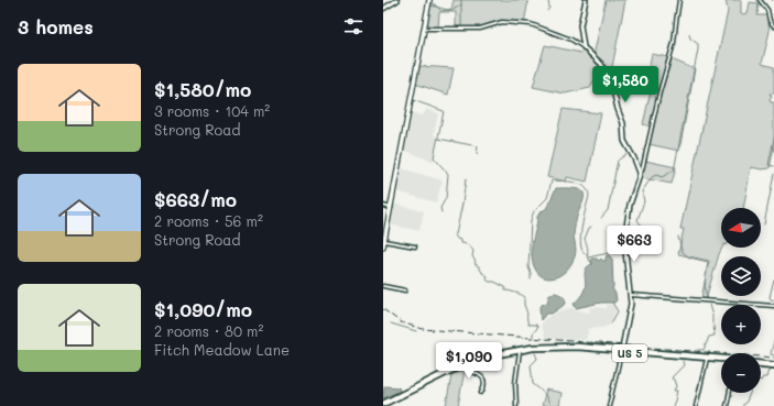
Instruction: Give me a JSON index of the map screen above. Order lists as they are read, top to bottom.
{
  "streets": {
    "highway": ["US 5"]
  },
  "north": "left",
  "page": {
    "heading": "3 homes",
    "list": [
      {
        "name": "$1,580/mo",
        "note": "3 rooms · 104 m² · Strong Road"
      },
      {
        "name": "$663/mo",
        "note": "2 rooms · 56 m² · Strong Road"
      },
      {
        "name": "$1,090/mo",
        "note": "2 rooms · 80 m² · Fitch Meadow Lane"
      }
    ],
    "price": ["$1,580", "$663", "$1,090"],
    "map_buttons": ["+", "−"]
  }
}
